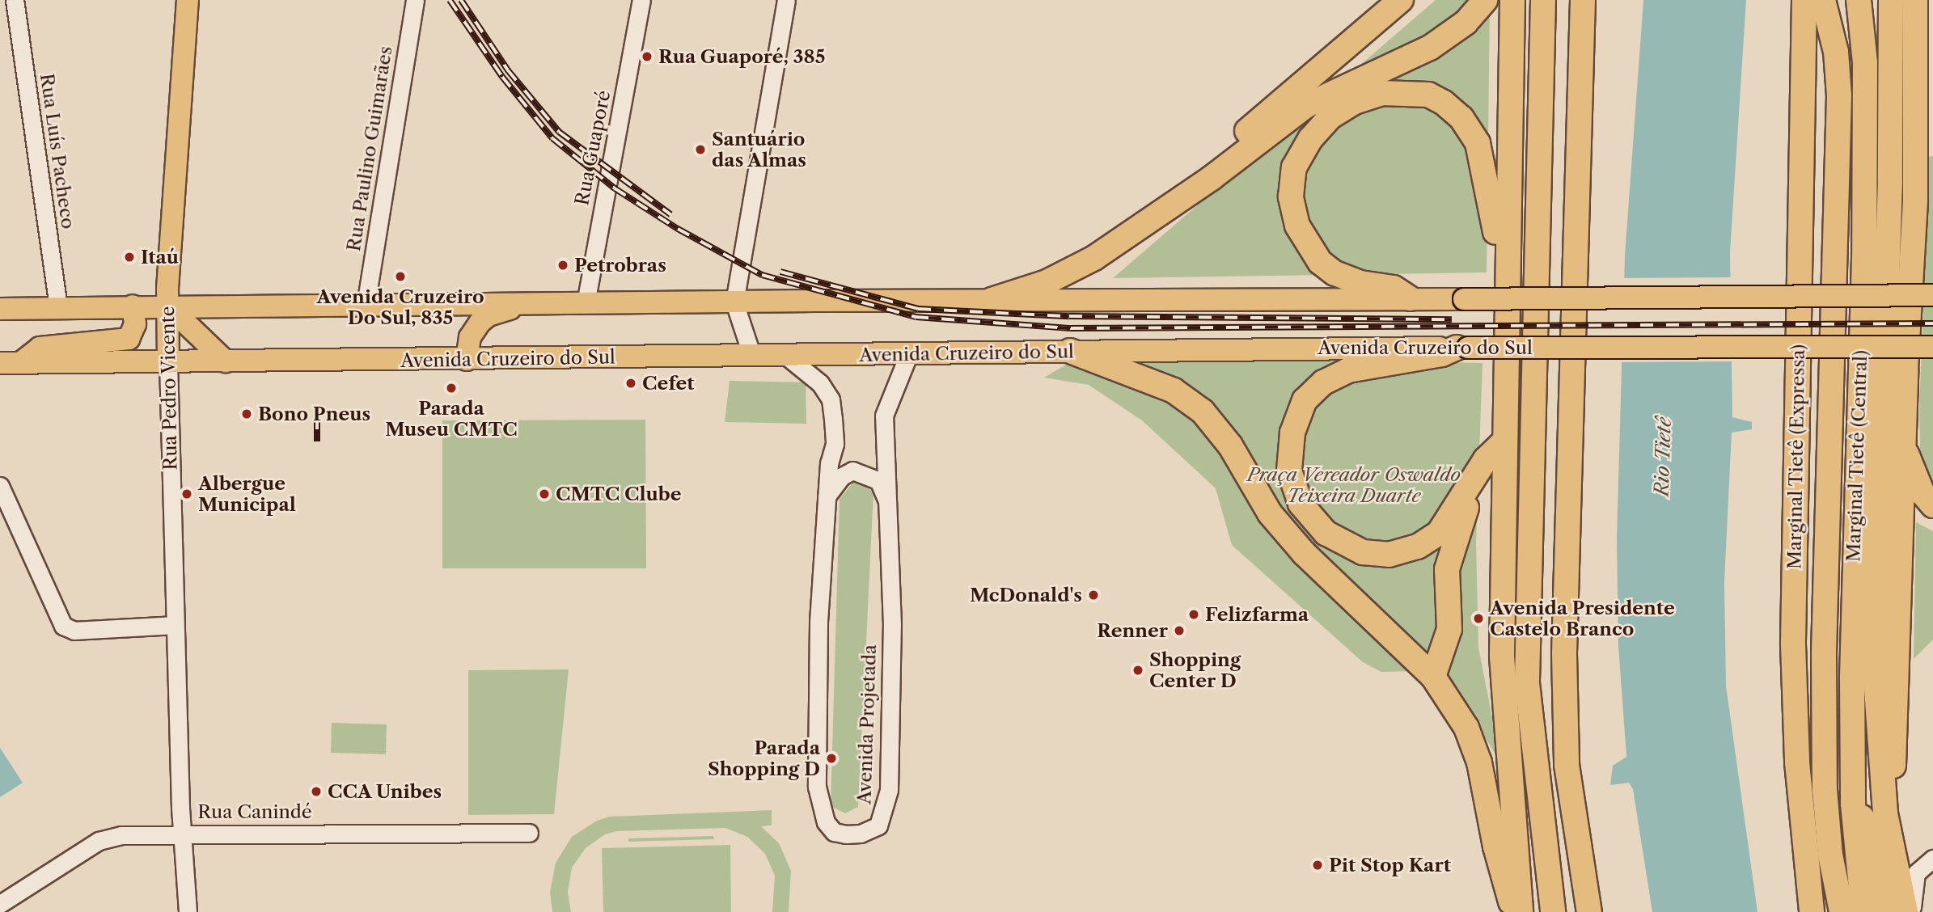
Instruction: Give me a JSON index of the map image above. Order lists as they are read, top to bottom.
{
  "streets": {
    "highway": ["Marginal Tietê (Central)", "Marginal Tietê (Expressa)"],
    "main road": ["Avenida Cruzeiro do Sul", "Rua Pedro Vicente"],
    "street": [
      "Rua Guaporé",
      "Rua Paulino Guimarães",
      "Rua Luís Pacheco",
      "Avenida Projetada",
      "Rua Canindé"
    ]
  },
  "crossings": [
    ["Avenida Cruzeiro do Sul", "Rua Pedro Vicente"],
    ["Avenida Cruzeiro do Sul", "Avenida Projetada"],
    ["Rua Pedro Vicente", "Rua Canindé"]
  ],
  "water": ["Rio Tietê"],
  "parks": ["Praça Vereador Oswaldo Teixeira Duarte"],
  "places": [
    "Rua Guaporé, 385",
    "Santuário das Almas",
    "Itaú",
    "Petrobras",
    "Avenida Cruzeiro Do Sul, 835",
    "Cefet",
    "Parada Museu CMTC",
    "Bono Pneus",
    "Albergue Municipal",
    "CMTC Clube",
    "McDonald's",
    "Felizfarma",
    "Avenida Presidente Castelo Branco",
    "Renner",
    "Shopping Center D",
    "Parada Shopping D",
    "CCA Unibes",
    "Pit Stop Kart"
  ]
}
